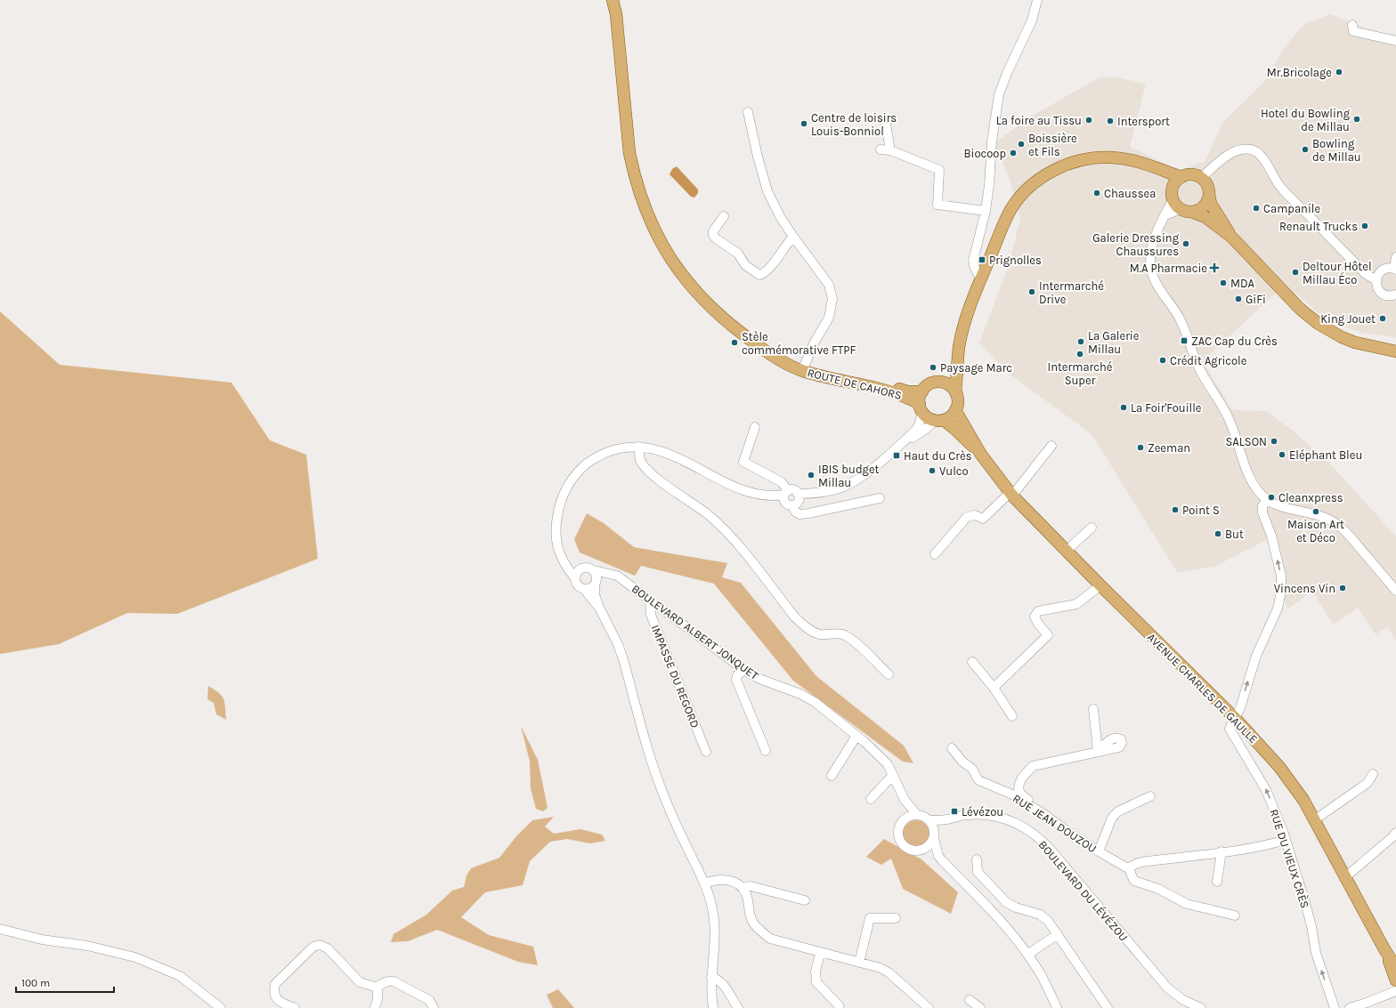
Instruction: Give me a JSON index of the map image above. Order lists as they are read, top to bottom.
{
  "streets": {
    "main road": ["ROUTE DE CAHORS", "AVENUE CHARLES DE GAULLE"],
    "street": [
      "BOULEVARD ALBERT JONQUET",
      "IMPASSE DU REGORD",
      "RUE JEAN DOUZOU",
      "RUE DU VIEUX CRÈS",
      "BOULEVARD DU LÉVÉZOU"
    ]
  },
  "crossings": [
    ["BOULEVARD ALBERT JONQUET", "IMPASSE DU REGORD"],
    ["BOULEVARD ALBERT JONQUET", "BOULEVARD DU LÉVÉZOU"],
    ["AVENUE CHARLES DE GAULLE", "RUE DU VIEUX CRÈS"]
  ],
  "one_way": ["RUE DU VIEUX CRÈS"],
  "places": {
    "other": [
      "Mr.Bricolage",
      "Hotel du Bowling de Millau",
      "La foire au Tissu",
      "Intersport",
      "Centre de loisirs Louis-Bonniol",
      "Boissière et Fils",
      "Bowling de Millau",
      "Biocoop",
      "Chaussea",
      "Campanile",
      "Renault Trucks",
      "Galerie Dressing Chaussures",
      "Deltour Hôtel Millau Éco",
      "MDA",
      "Intermarché Drive",
      "GiFi",
      "King Jouet",
      "La Galerie Millau",
      "Stèle commémorative FTPF",
      "Intermarché Super",
      "Crédit Agricole",
      "Paysage Marc",
      "La Foir'Fouille",
      "SALSON",
      "Zeeman",
      "Eléphant Bleu",
      "Vulco",
      "IBIS budget Millau",
      "Cleanxpress",
      "Point S",
      "Maison Art et Déco",
      "But",
      "Vincens Vin"
    ],
    "transit": [
      "Prignolles",
      "ZAC Cap du Crès",
      "Haut du Crès",
      "Lévézou"
    ],
    "health": ["M.A Pharmacie"]
  },
  "scale_bar": "100 m"
}
